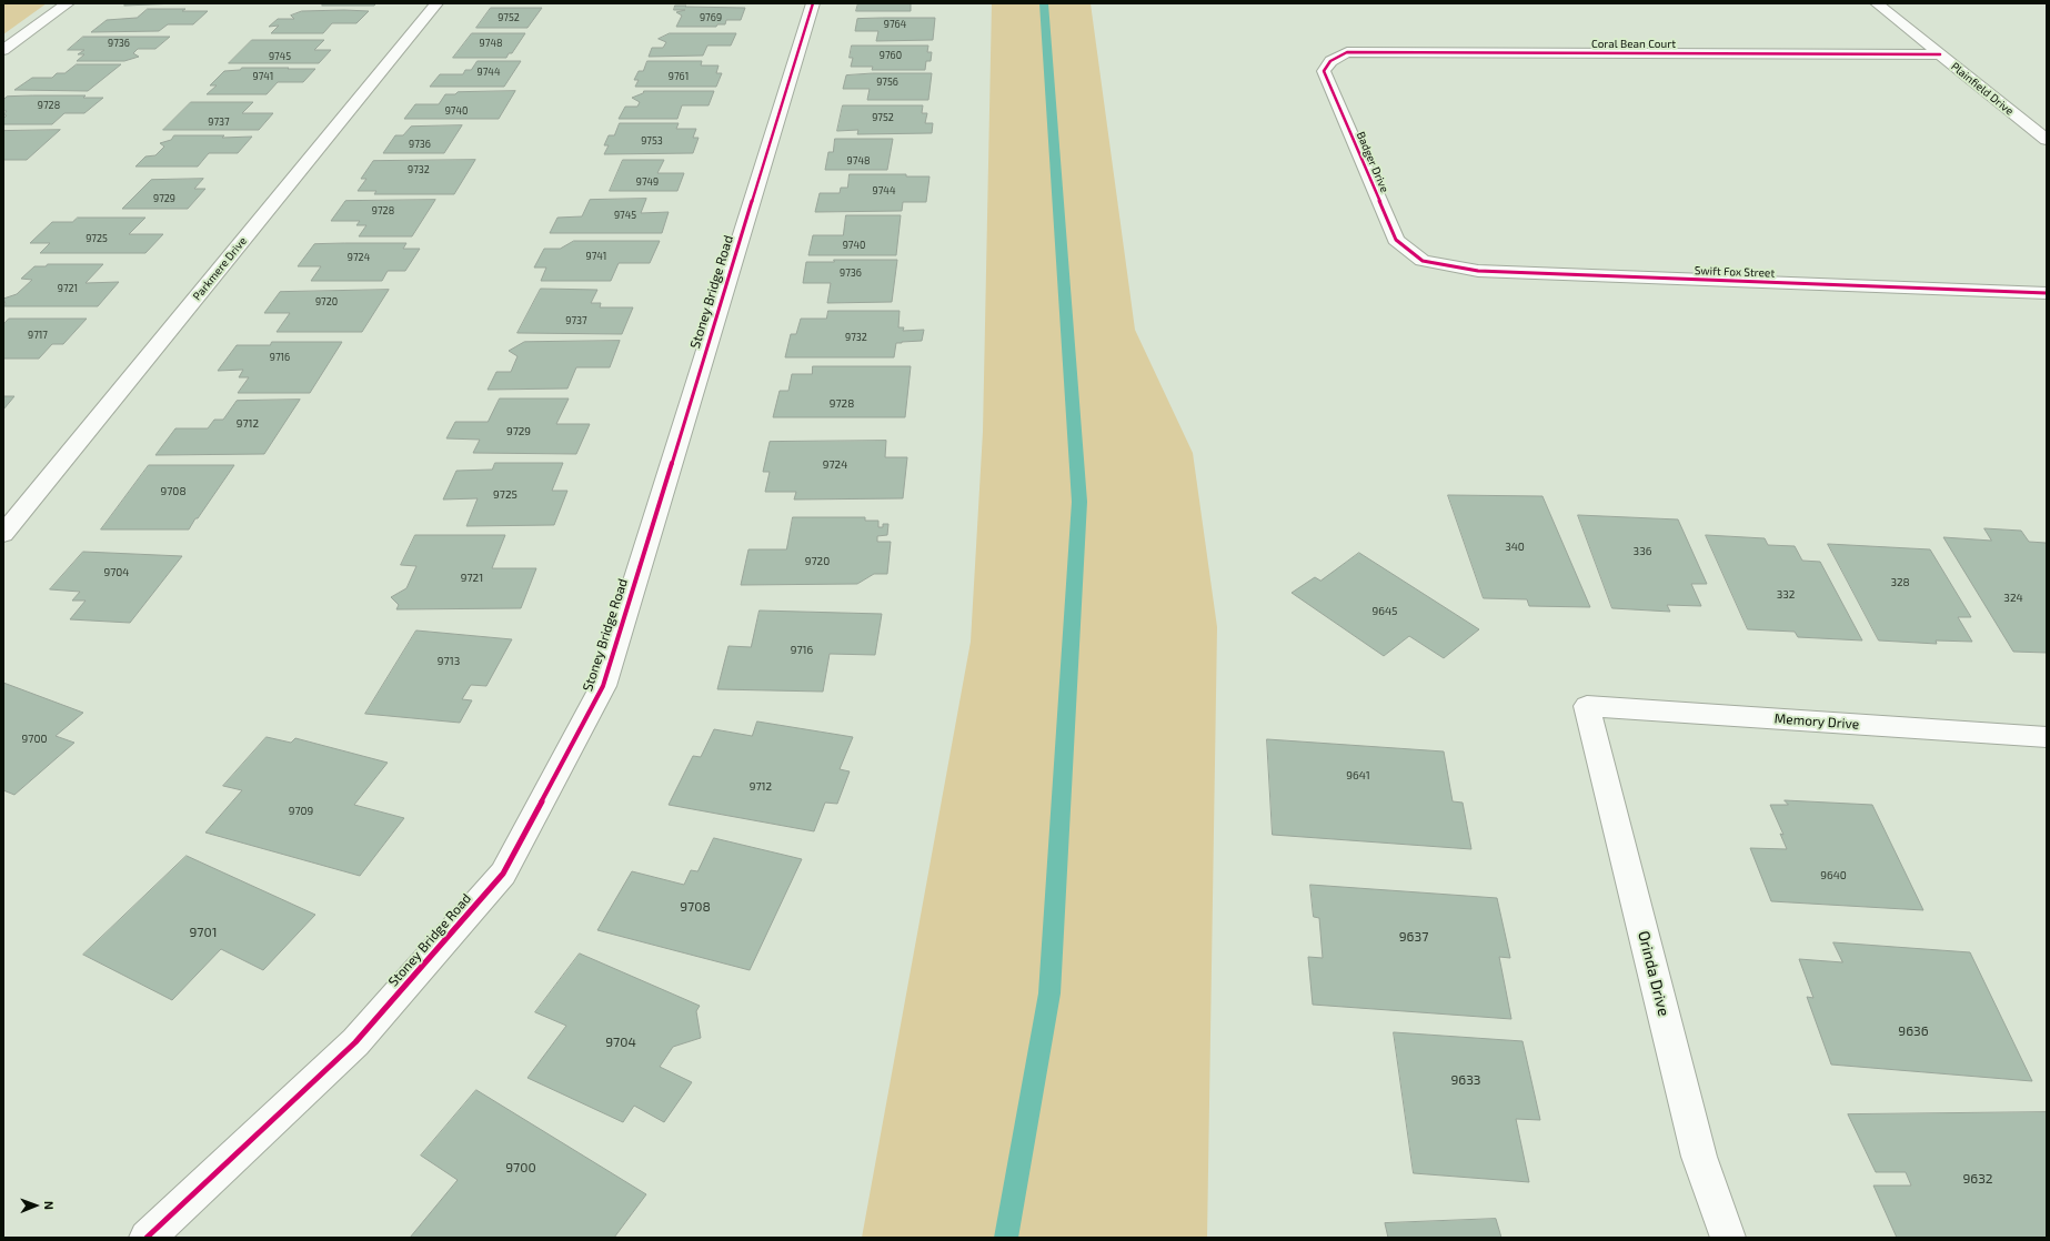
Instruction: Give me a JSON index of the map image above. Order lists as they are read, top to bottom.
{
  "streets": {
    "street": [
      "Coral Bean Court",
      "Plainfield Drive",
      "Badger Drive",
      "Parkmere Drive",
      "Swift Fox Street",
      "Stoney Bridge Road",
      "Memory Drive",
      "Orinda Drive"
    ]
  },
  "crossings": [
    ["Coral Bean Court", "Plainfield Drive"],
    ["Coral Bean Court", "Badger Drive"],
    ["Badger Drive", "Swift Fox Street"],
    ["Memory Drive", "Orinda Drive"]
  ],
  "house_numbers": [
    "9752",
    "9769",
    "9764",
    "9736",
    "9748",
    "9760",
    "9745",
    "9744",
    "9741",
    "9761",
    "9756",
    "9728",
    "9740",
    "9752",
    "9737",
    "9753",
    "9736",
    "9748",
    "9732",
    "9749",
    "9744",
    "9729",
    "9728",
    "9745",
    "9725",
    "9740",
    "9741",
    "9724",
    "9736",
    "9721",
    "9720",
    "9737",
    "9717",
    "9732",
    "9716",
    "9728",
    "9712",
    "9729",
    "9724",
    "9708",
    "9725",
    "340",
    "336",
    "9720",
    "9704",
    "9721",
    "328",
    "332",
    "324",
    "9645",
    "9716",
    "9713",
    "9700",
    "9641",
    "9712",
    "9709",
    "9640",
    "9708",
    "9701",
    "9637",
    "9636",
    "9704",
    "9633",
    "9700",
    "9632"
  ],
  "north": "right"
}
